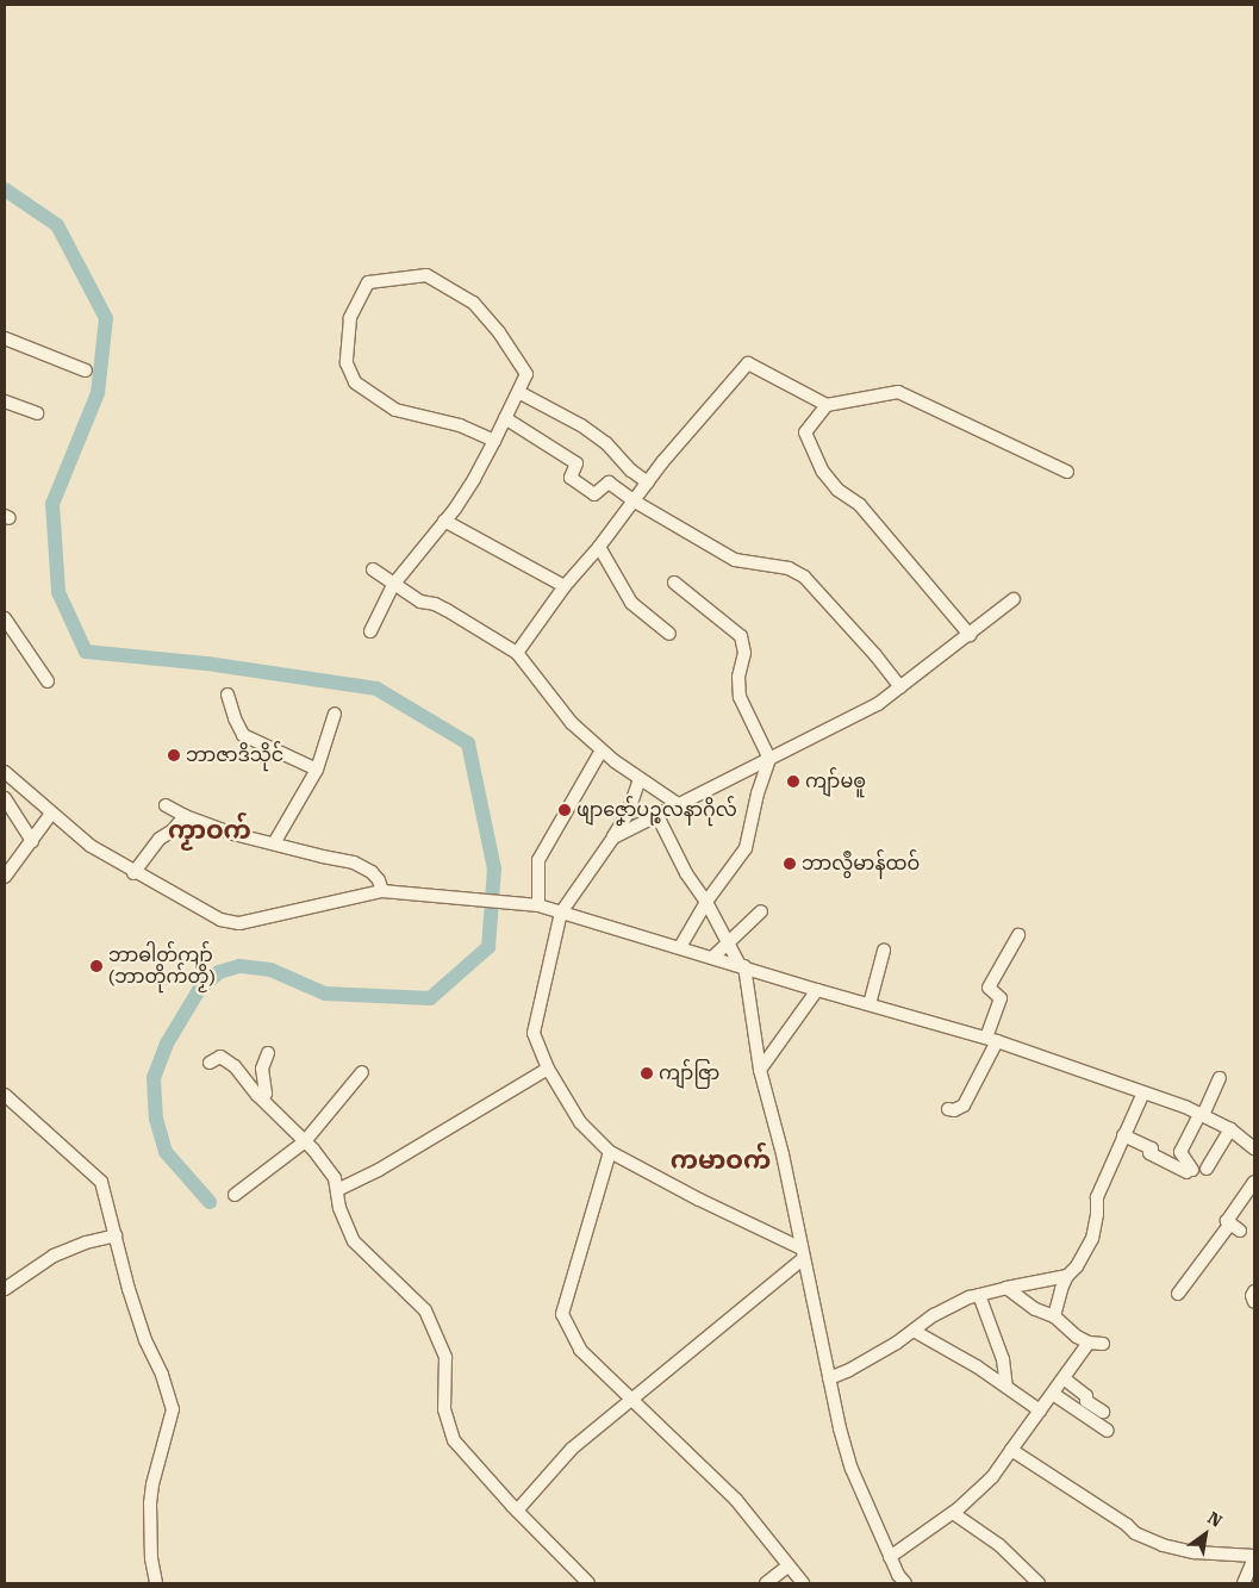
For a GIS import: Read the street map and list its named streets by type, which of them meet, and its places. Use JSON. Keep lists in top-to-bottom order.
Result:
{
  "districts": ["ကၟာဝက်", "ကမာဝက်"],
  "places": [
    "ဘာဇာဒိသိုင်",
    "ကျာ်မၜူ",
    "ဖျာဇၞော်ပဉ္စလနာဂိုလ်",
    "ဘာလွဳမာန်ထဝ်",
    "ဘာဓါတ်ကျာ် (ဘာတိုက်တၟိ)",
    "ကျာ်ဇြာ"
  ],
  "north": "top right"
}
